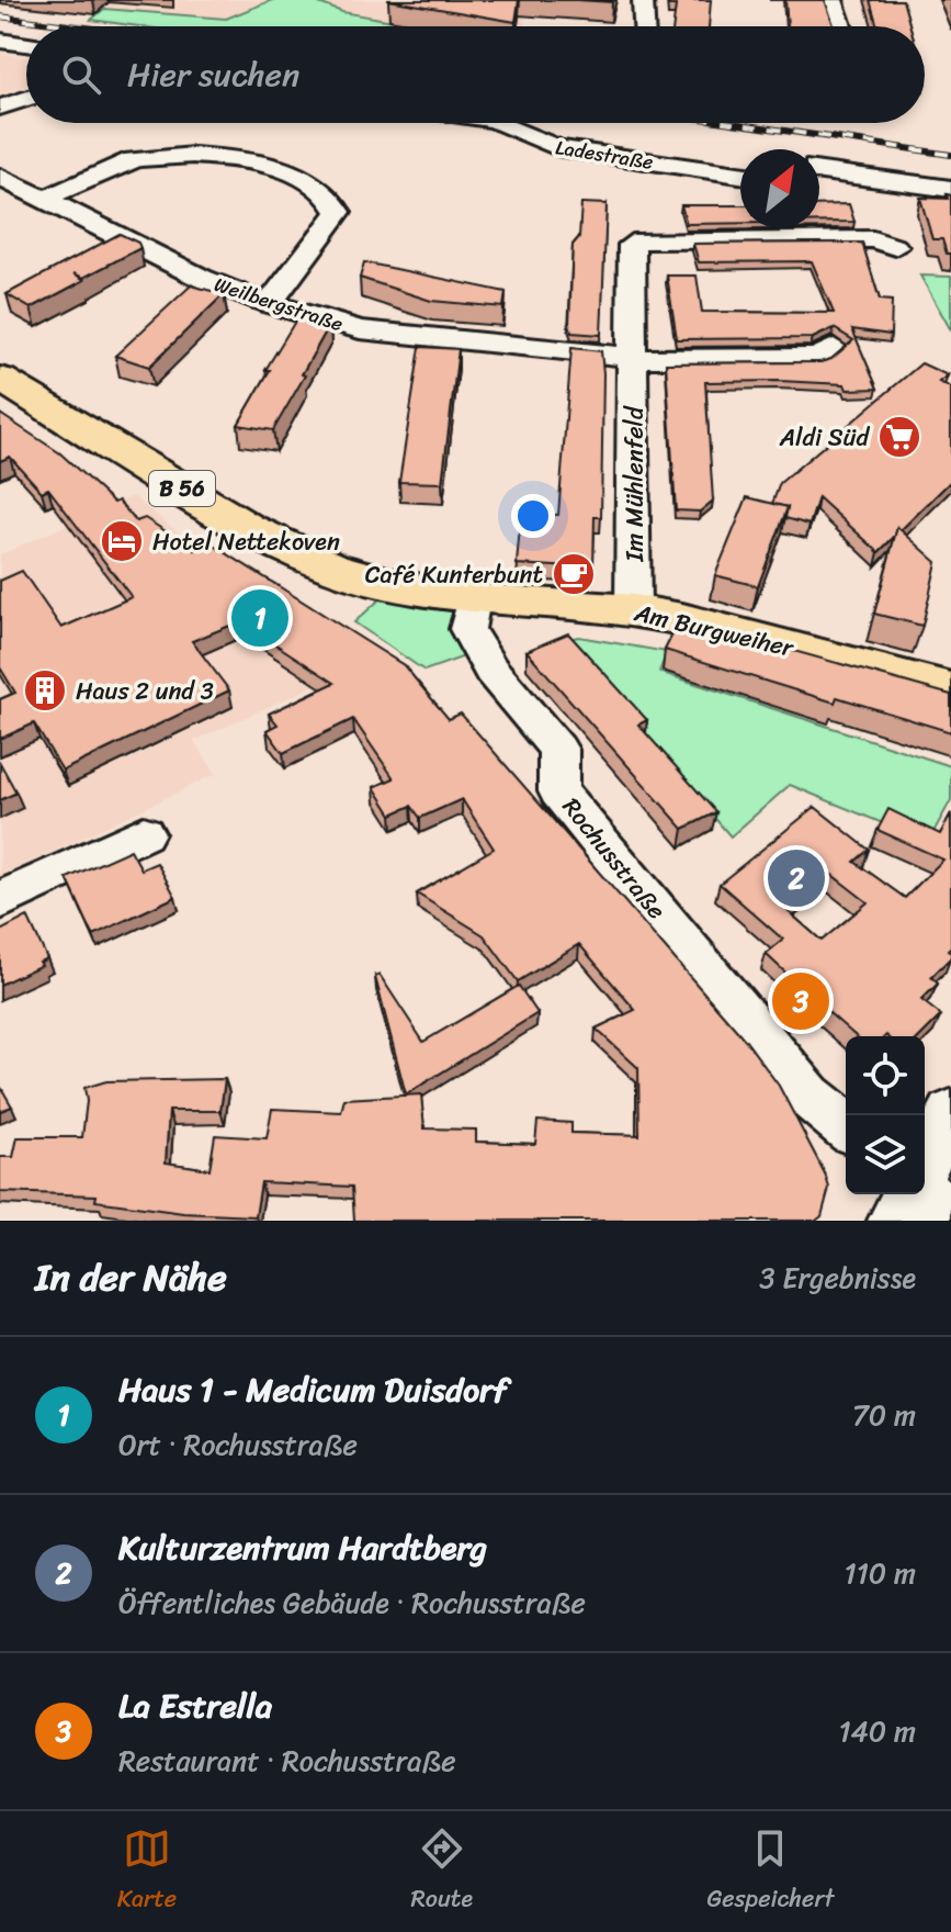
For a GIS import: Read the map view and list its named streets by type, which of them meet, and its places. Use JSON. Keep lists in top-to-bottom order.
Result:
{
  "streets": {
    "main road": ["B 56", "Am Burgweiher"],
    "street": [
      "Ladestraße",
      "Weilbergstraße",
      "Im Mühlenfeld",
      "Rochusstraße"
    ]
  },
  "crossings": [
    ["Weilbergstraße", "Im Mühlenfeld"],
    ["Im Mühlenfeld", "Am Burgweiher"],
    ["B 56", "Am Burgweiher"],
    ["B 56", "Rochusstraße"],
    ["Am Burgweiher", "Rochusstraße"]
  ],
  "places": {
    "supermarket": ["Aldi Süd"],
    "hotel": ["Hotel Nettekoven"],
    "cafe": ["Café Kunterbunt"],
    "building": ["Haus 2 und 3"]
  },
  "north": "top right",
  "page": {
    "search": "Hier suchen",
    "pins": ["1", "2", "3"],
    "heading": ["In der Nähe", "3 Ergebnisse"],
    "list": [
      {
        "mark": "1",
        "name": "Haus 1 - Medicum Duisdorf",
        "note": "Ort · Rochusstraße",
        "value": "70 m"
      },
      {
        "mark": "2",
        "name": "Kulturzentrum Hardtberg",
        "note": "Öffentliches Gebäude · Rochusstraße",
        "value": "110 m"
      },
      {
        "mark": "3",
        "name": "La Estrella",
        "note": "Restaurant · Rochusstraße",
        "value": "140 m"
      }
    ],
    "nav": ["Karte", "Route", "Gespeichert"]
  }
}
